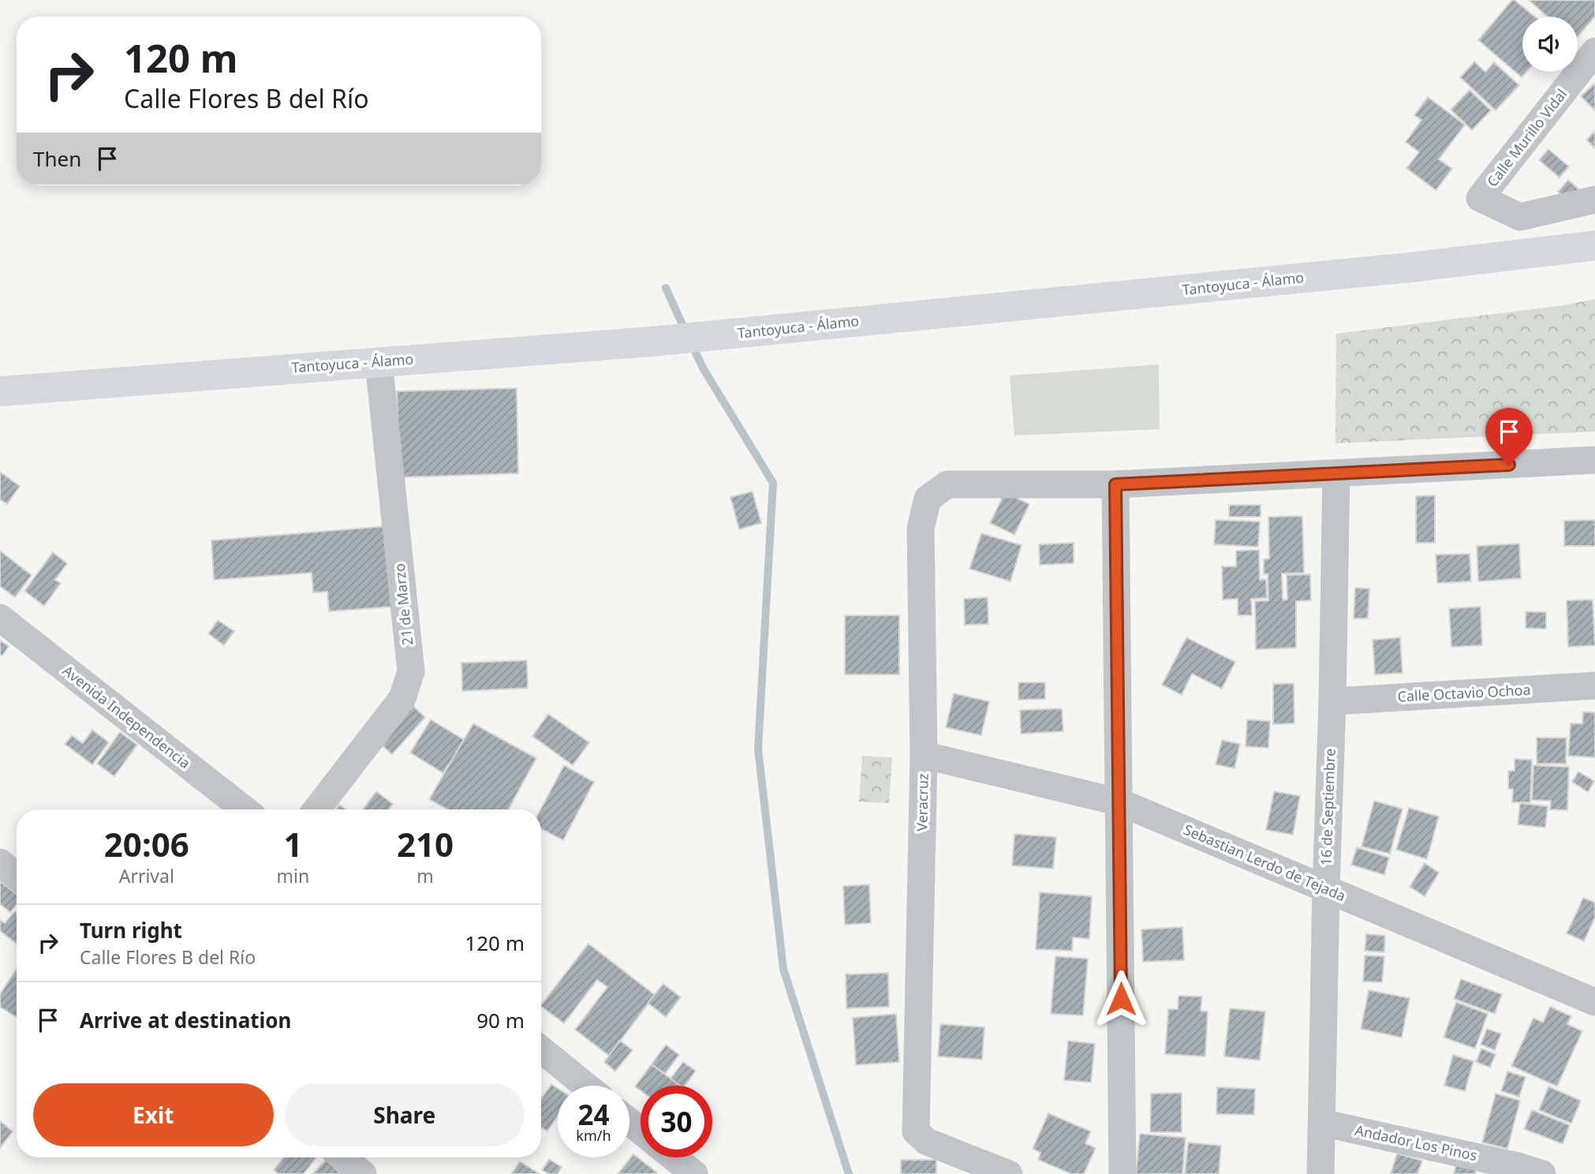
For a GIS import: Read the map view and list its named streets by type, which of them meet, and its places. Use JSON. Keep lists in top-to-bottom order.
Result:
{
  "streets": {
    "main road": ["Tantoyuca - Álamo"],
    "street": [
      "Calle Murillo Vidal",
      "21 de Marzo",
      "Calle Octavio Ochoa",
      "Avenida Independencia",
      "Veracruz",
      "16 de Septiembre",
      "Sebastian Lerdo de Tejada",
      "Andador Los Pinos"
    ]
  },
  "crossings": [
    ["Tantoyuca - Álamo", "21 de Marzo"],
    ["Calle Octavio Ochoa", "16 de Septiembre"],
    ["Veracruz", "Sebastian Lerdo de Tejada"],
    ["16 de Septiembre", "Sebastian Lerdo de Tejada"],
    ["16 de Septiembre", "Andador Los Pinos"]
  ],
  "page": {
    "turn": ["120 m", "Calle Flores B del Río"],
    "then": "Then",
    "eta": [
      "20:06",
      "Arrival",
      "1",
      "min",
      "210",
      "m"
    ],
    "list": [
      {
        "name": "Turn right",
        "note": "Calle Flores B del Río",
        "value": "120 m"
      },
      {
        "name": "Arrive at destination",
        "value": "90 m"
      }
    ],
    "buttons": ["Exit", "Share"],
    "speed": "24 km/h",
    "limit": "30"
  }
}
